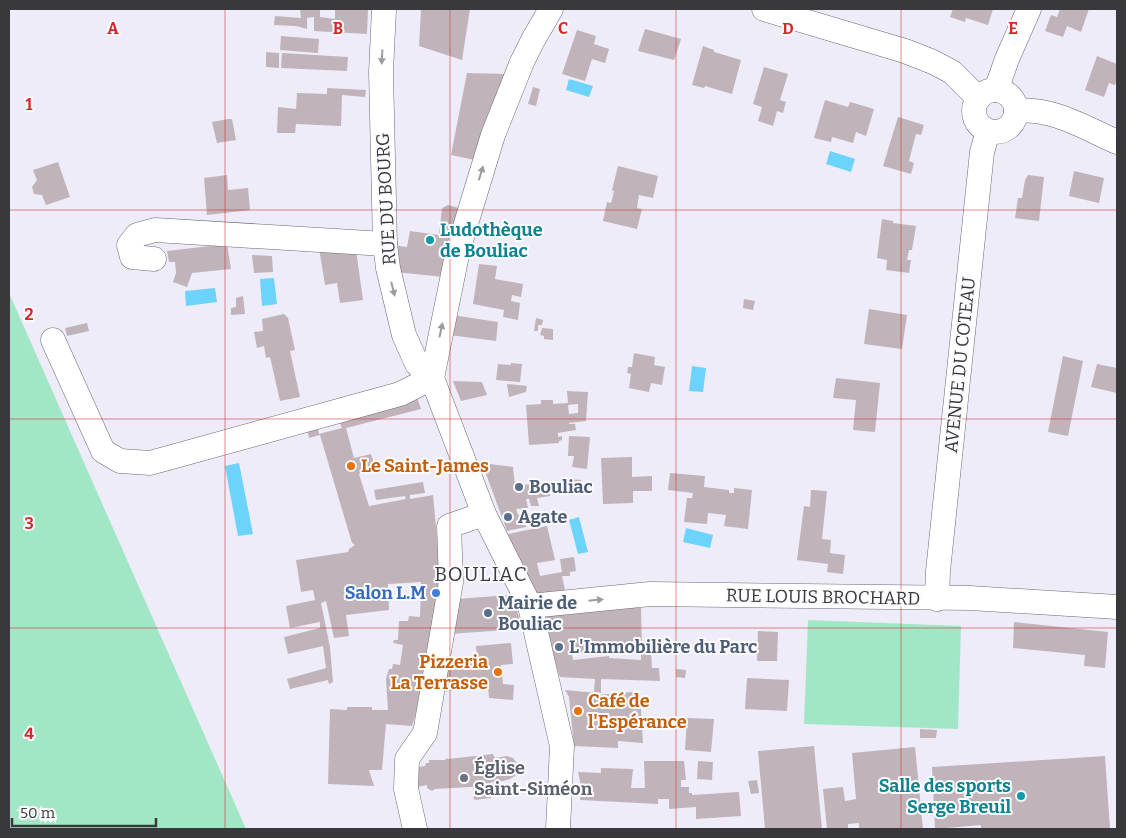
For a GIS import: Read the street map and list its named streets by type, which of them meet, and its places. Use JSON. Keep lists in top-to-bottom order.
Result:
{
  "streets": {
    "street": ["RUE DU BOURG", "AVENUE DU COTEAU", "RUE LOUIS BROCHARD"]
  },
  "crossings": [
    ["AVENUE DU COTEAU", "RUE LOUIS BROCHARD"]
  ],
  "one_way": ["RUE DU BOURG", "RUE LOUIS BROCHARD"],
  "districts": ["BOULIAC"],
  "places": [
    "Ludothèque de Bouliac",
    "Le Saint-James",
    "Bouliac",
    "Agate",
    "Salon L.M",
    "Mairie de Bouliac",
    "L'Immobilière du Parc",
    "Pizzeria La Terrasse",
    "Café de l'Espérance",
    "Église Saint-Siméon",
    "Salle des sports Serge Breuil"
  ],
  "scale_bar": "50 m",
  "grid": {
    "columns": [
      "A",
      "B",
      "C",
      "D",
      "E"
    ],
    "rows": [
      "1",
      "2",
      "3",
      "4"
    ]
  }
}
